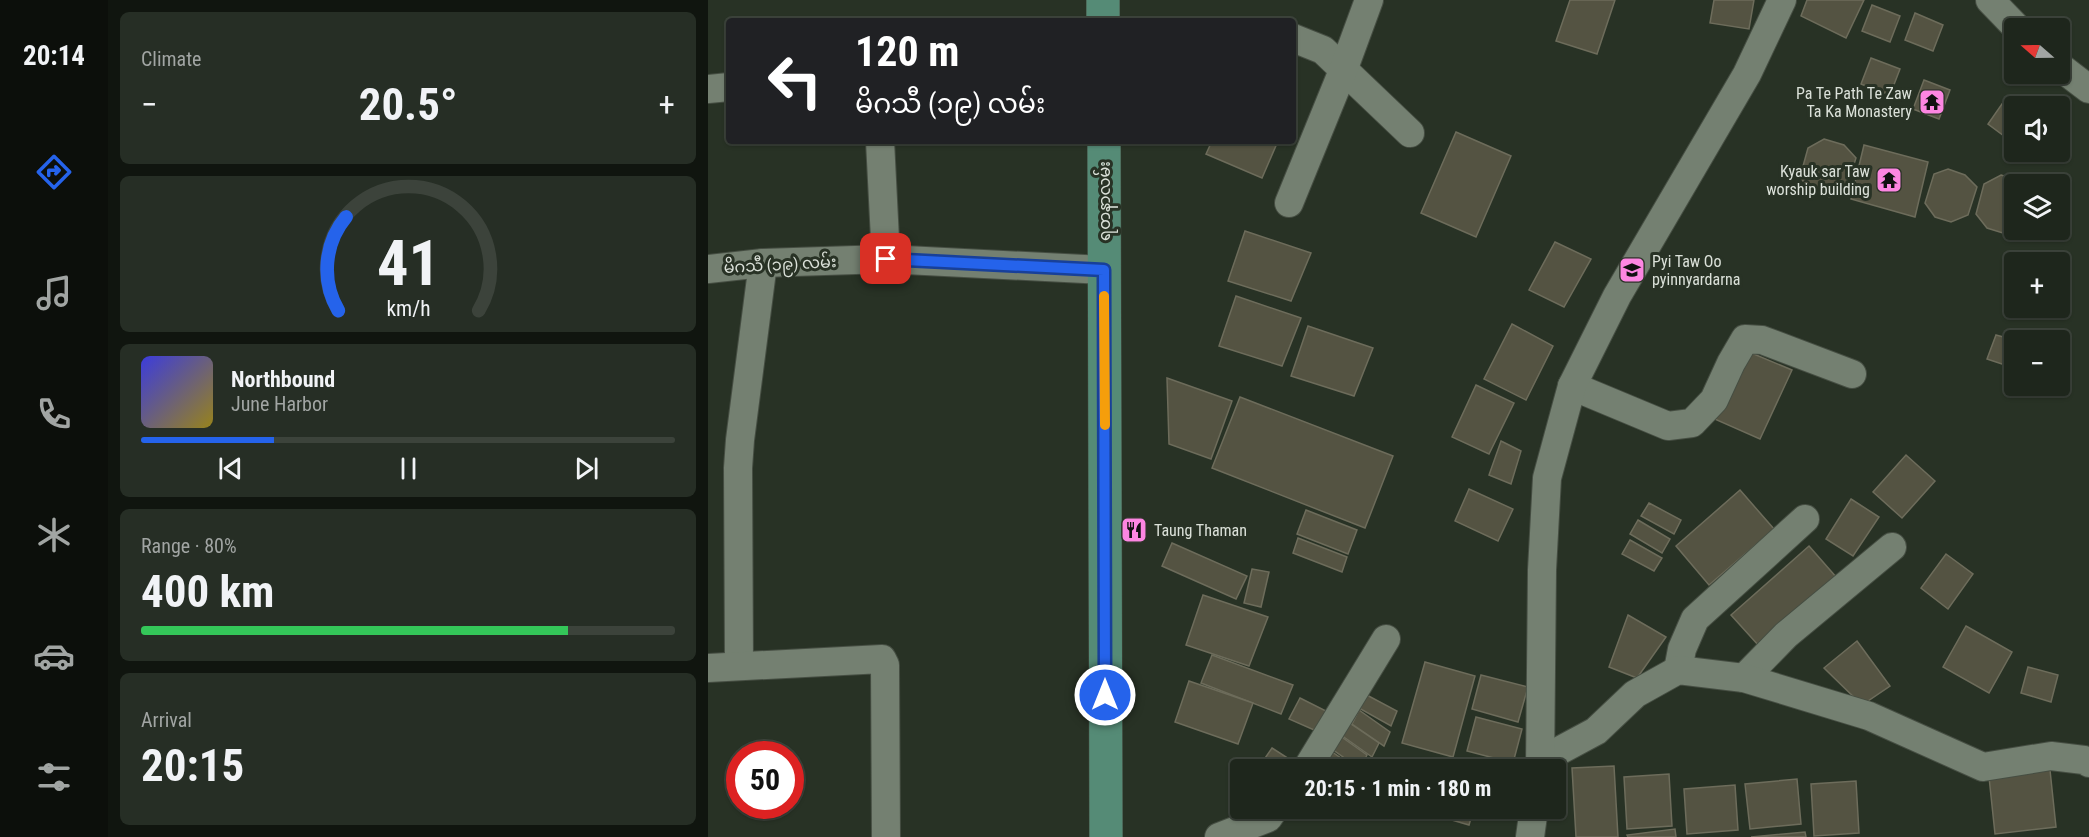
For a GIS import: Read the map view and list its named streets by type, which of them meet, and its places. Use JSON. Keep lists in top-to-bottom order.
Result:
{
  "streets": {
    "main road": ["ရတနာလမ်း"],
    "street": ["မိဂသီ (၁၉) လမ်း"]
  },
  "crossings": [
    ["ရတနာလမ်း", "မိဂသီ (၁၉) လမ်း"]
  ],
  "places": {
    "temple": ["Pa Te Path Te Zaw Ta Ka Monastery", "Kyauk sar Taw worship building"],
    "school or university": ["Pyi Taw Oo pyinnyardarna"],
    "restaurant": ["Taung Thaman"]
  },
  "north": "left",
  "page": {
    "tabs": "20:14",
    "tile": [
      "Climate",
      ["Range · 80%", "400 km"],
      ["Arrival", "20:15"]
    ],
    "map_buttons": ["+", "−"],
    "turn": ["120 m", "မိဂသီ (၁၉) လမ်း"],
    "heat": ["−", "20.5°", "+"],
    "song": ["Northbound", "June Harbor"],
    "limit": "50",
    "trip": "20:15 · 1 min · 180 m",
    "gauge": ["41", "km/h"]
  }
}
